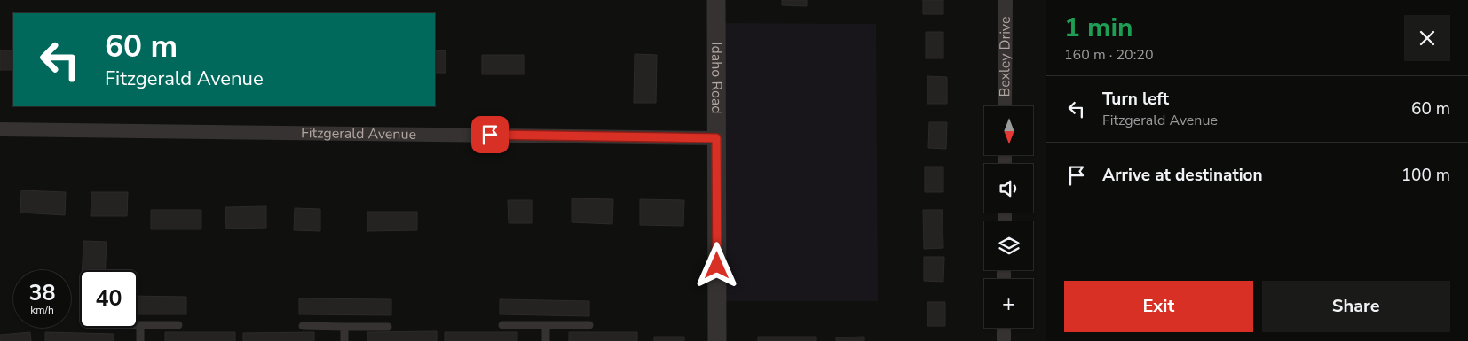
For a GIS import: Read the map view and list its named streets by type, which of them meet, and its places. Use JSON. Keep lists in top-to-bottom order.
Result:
{
  "streets": {
    "street": ["Bexley Drive", "Idaho Road", "Fitzgerald Avenue"]
  },
  "crossings": [
    ["Idaho Road", "Fitzgerald Avenue"]
  ],
  "north": "bottom",
  "page": {
    "heading": ["1 min", "160 m · 20:20"],
    "turn": ["60 m", "Fitzgerald Avenue"],
    "list": [
      {
        "name": "Turn left",
        "note": "Fitzgerald Avenue",
        "value": "60 m"
      },
      {
        "name": "Arrive at destination",
        "value": "100 m"
      }
    ],
    "map_buttons": "+",
    "speed": "38 km/h",
    "limit": "40",
    "buttons": ["Exit", "Share"]
  }
}
